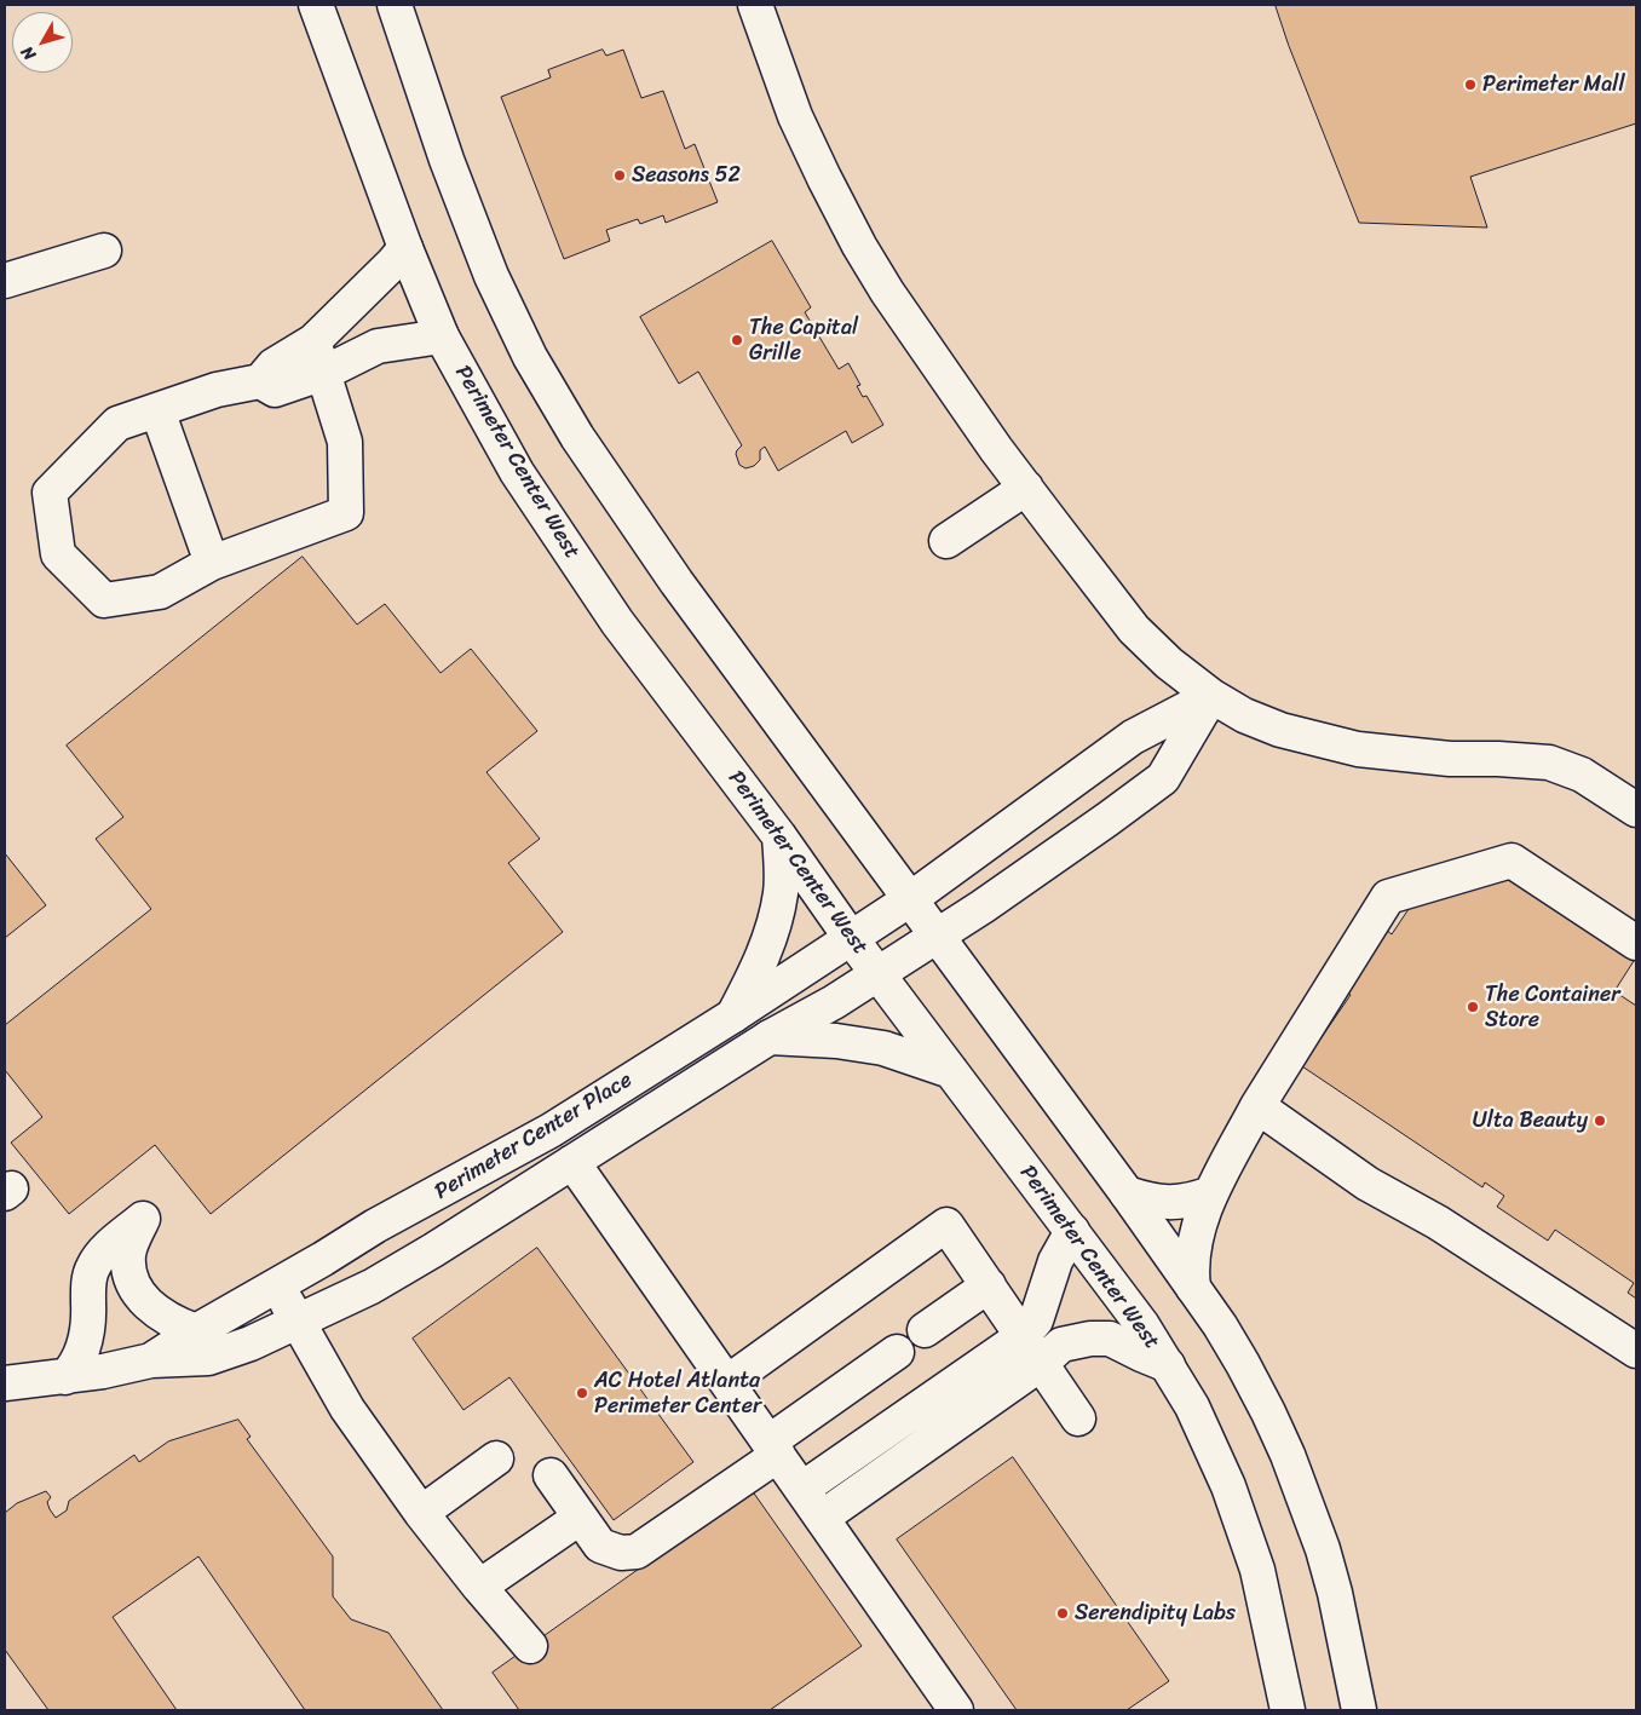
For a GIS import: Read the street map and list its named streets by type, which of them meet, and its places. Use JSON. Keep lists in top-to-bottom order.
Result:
{
  "streets": {
    "main road": ["Perimeter Center West", "Perimeter Center Place"]
  },
  "crossings": [
    ["Perimeter Center West", "Perimeter Center Place"]
  ],
  "places": [
    "Perimeter Mall",
    "Seasons 52",
    "The Capital Grille",
    "The Container Store",
    "Ulta Beauty",
    "AC Hotel Atlanta Perimeter Center",
    "Serendipity Labs"
  ],
  "north": "bottom left"
}
